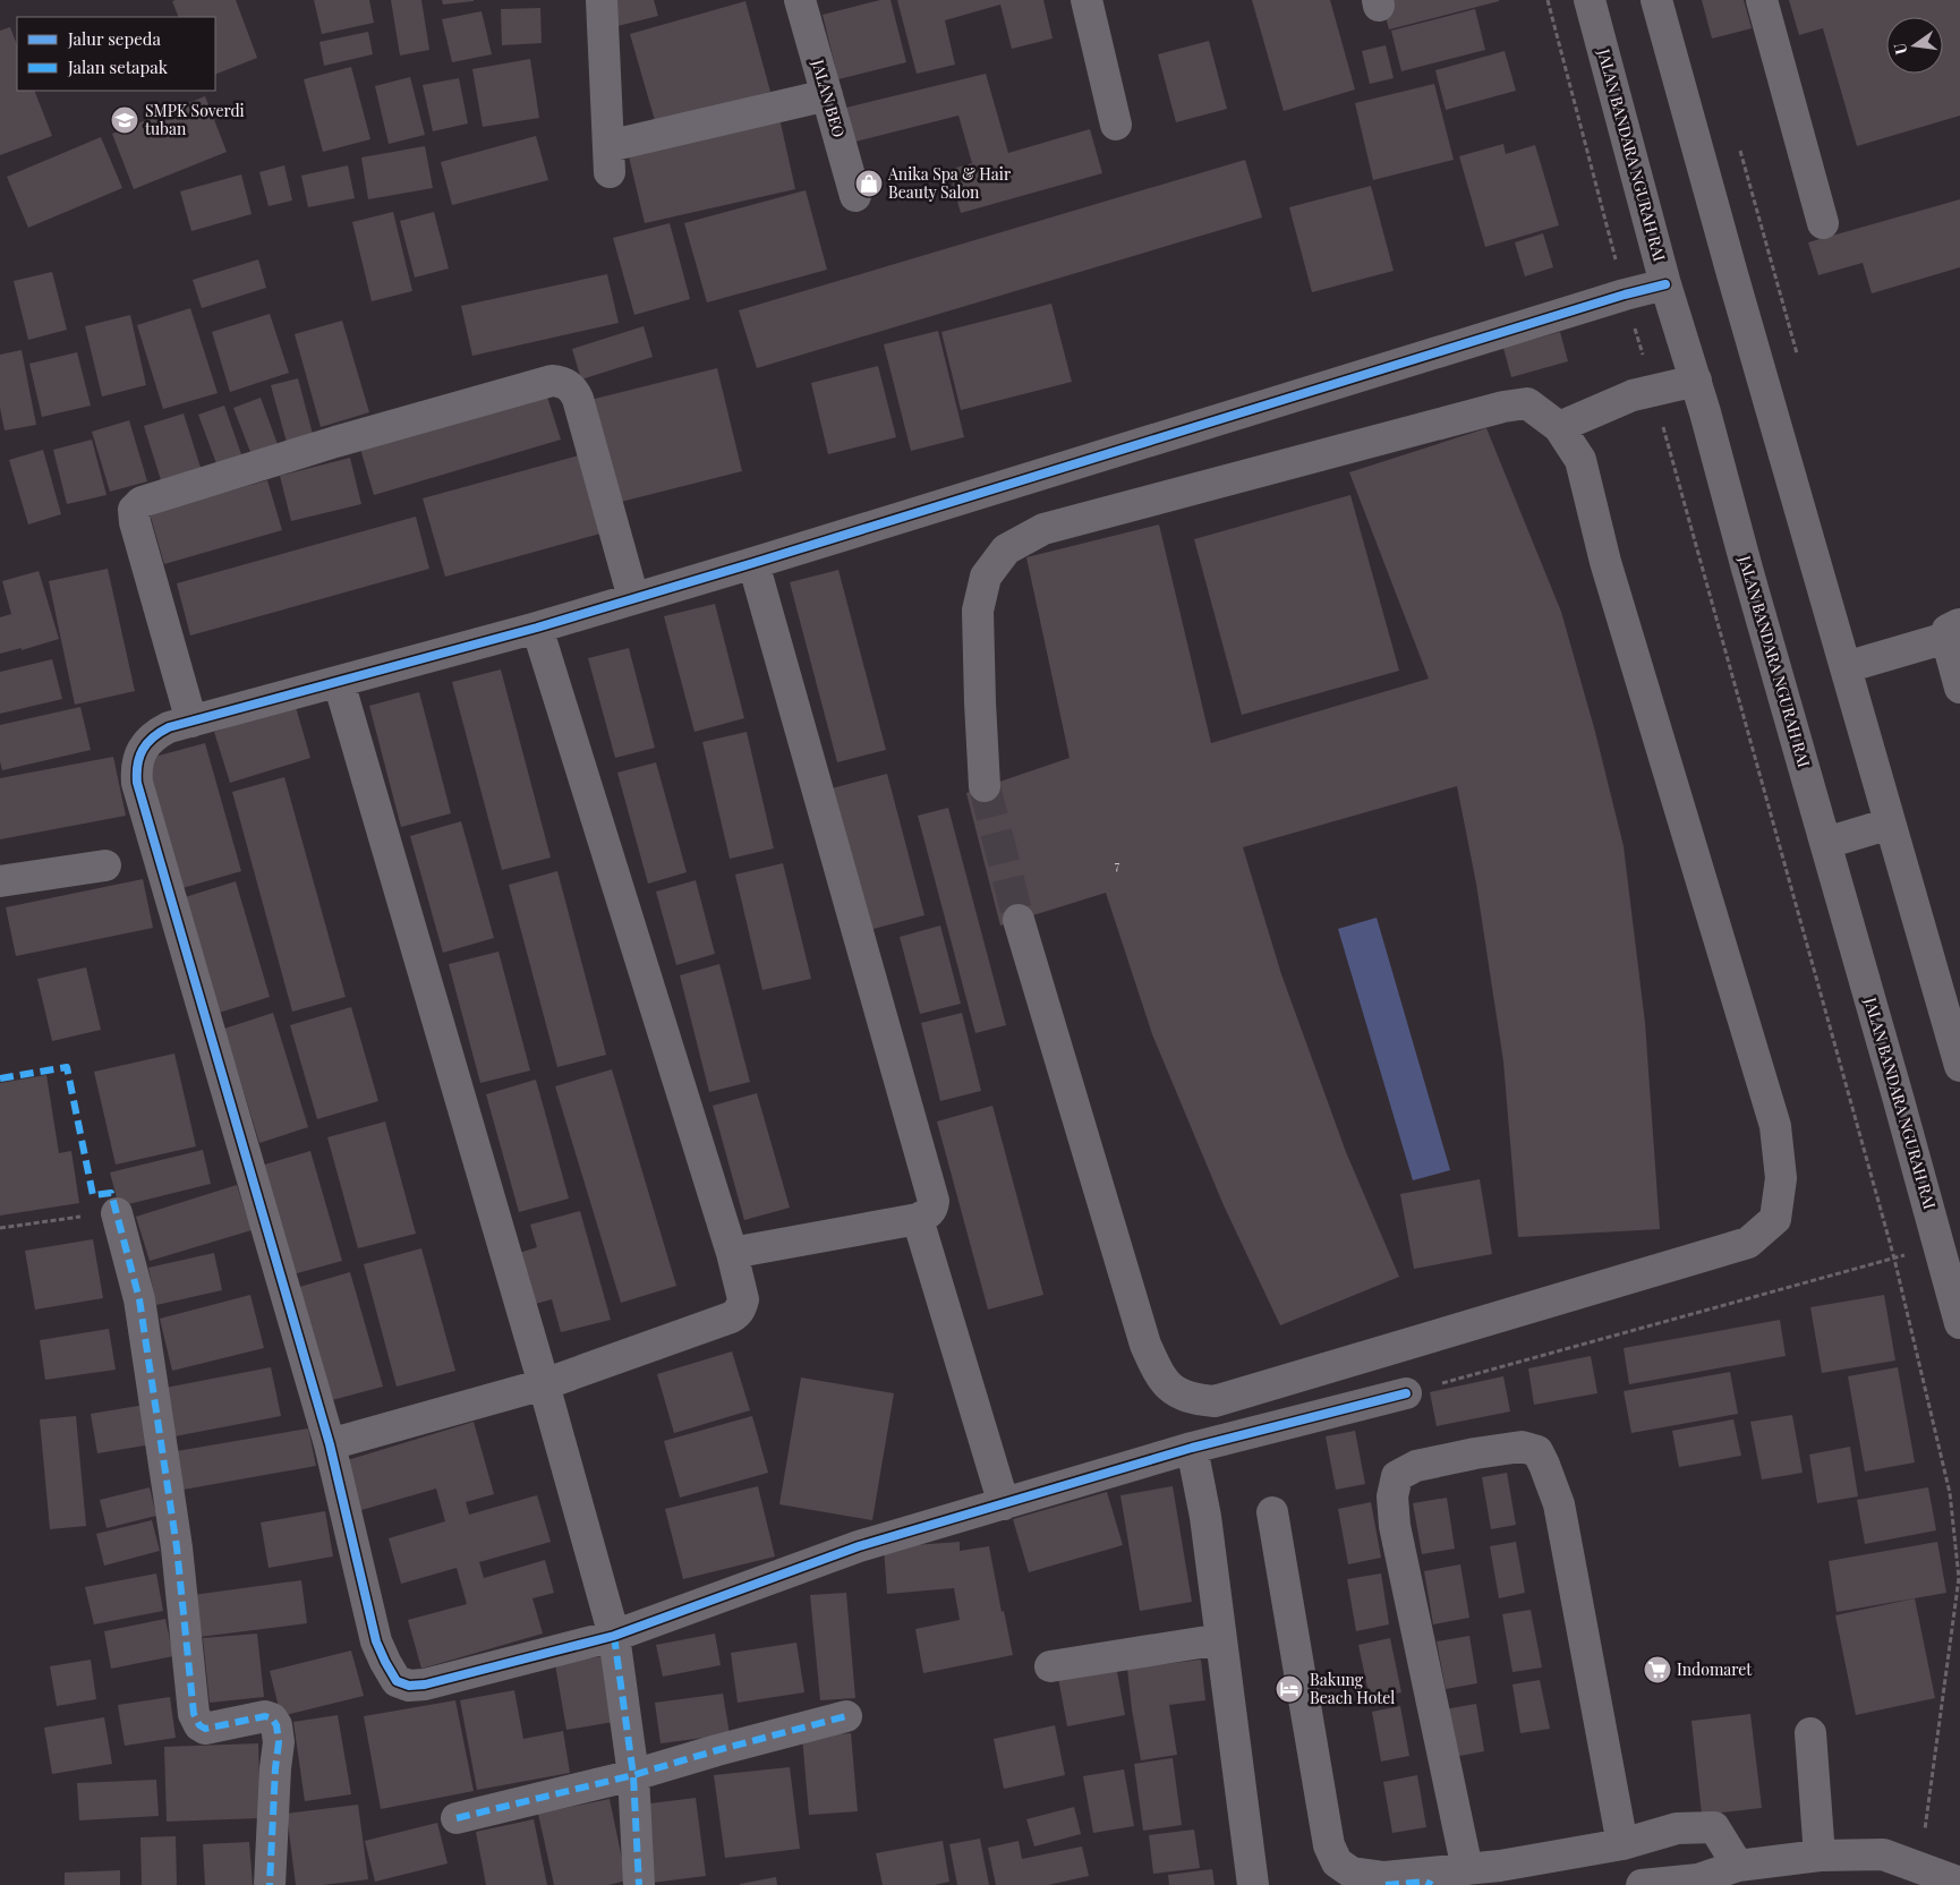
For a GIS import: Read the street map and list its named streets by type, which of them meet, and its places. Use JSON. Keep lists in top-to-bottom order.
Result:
{
  "streets": {
    "street": ["JALAN BEO", "JALAN BANDARA NGURAH RAI"]
  },
  "places": {
    "school or university": ["SMPK Soverdi tuban"],
    "shop": ["Anika Spa & Hair Beauty Salon"],
    "supermarket": ["Indomaret"],
    "hotel": ["Bakung Beach Hotel"]
  },
  "house_numbers": ["7"],
  "legend": ["Jalur sepeda", "Jalan setapak"],
  "north": "left"
}
